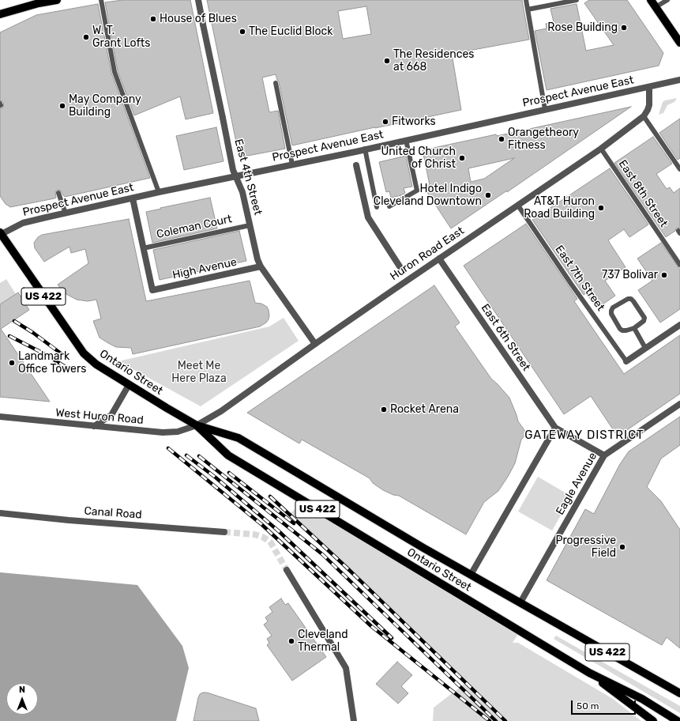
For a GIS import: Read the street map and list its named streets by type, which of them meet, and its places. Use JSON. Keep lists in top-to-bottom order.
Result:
{
  "streets": {
    "main road": ["US 422", "Ontario Street"],
    "street": [
      "Prospect Avenue East",
      "East 4th Street",
      "Huron Road East",
      "High Avenue",
      "East 6th Street",
      "West Huron Road",
      "Eagle Avenue",
      "Canal Road"
    ],
    "lane": ["East 8th Street", "Coleman Court", "East 7th Street"]
  },
  "crossings": [
    ["Prospect Avenue East", "East 4th Street"],
    ["Prospect Avenue East", "Ontario Street"],
    ["East 4th Street", "Coleman Court"],
    ["East 4th Street", "Huron Road East"],
    ["East 4th Street", "High Avenue"],
    ["East 8th Street", "Huron Road East"],
    ["Coleman Court", "High Avenue"],
    ["Huron Road East", "East 7th Street"],
    ["Huron Road East", "East 6th Street"],
    ["Huron Road East", "Ontario Street"],
    ["Huron Road East", "West Huron Road"],
    ["East 6th Street", "Eagle Avenue"],
    ["Ontario Street", "West Huron Road"],
    ["Ontario Street", "Eagle Avenue"]
  ],
  "districts": ["GATEWAY DISTRICT"],
  "parks": ["Meet Me Here Plaza"],
  "places": [
    "House of Blues",
    "Rose Building",
    "The Euclid Block",
    "W. T. Grant Lofts",
    "The Residences at 668",
    "May Company Building",
    "Fitworks",
    "Orangetheory Fitness",
    "United Church of Christ",
    "Hotel Indigo Cleveland Downtown",
    "AT&T Huron Road Building",
    "737 Bolivar",
    "Landmark Office Towers",
    "Rocket Arena",
    "Progressive Field",
    "Cleveland Thermal"
  ],
  "scale_bar": "50 m",
  "north": "top"
}
